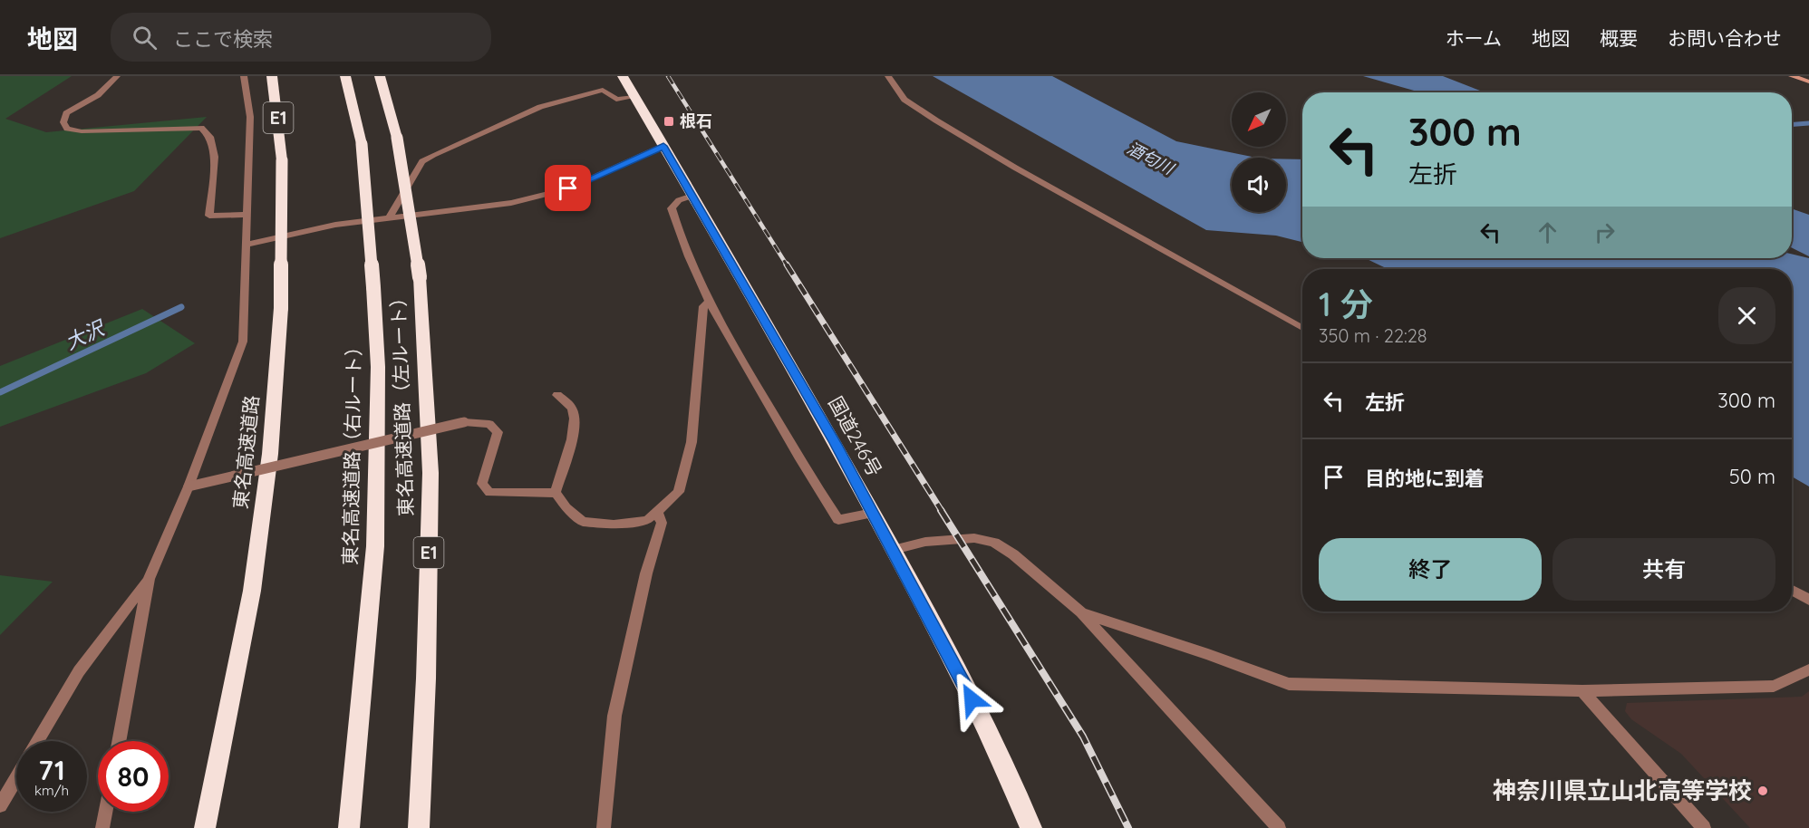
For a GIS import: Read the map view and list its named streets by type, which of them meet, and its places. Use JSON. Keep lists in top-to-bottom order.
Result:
{
  "streets": {
    "highway": [
      "E1",
      "東名高速道路（左ルート）",
      "国道246号",
      "東名高速道路（右ルート）",
      "東名高速道路"
    ]
  },
  "water": ["酒匂川", "大沢"],
  "places": {
    "transit": ["根石"],
    "other": ["神奈川県立山北高等学校"]
  },
  "north": "bottom left",
  "page": {
    "header": "地図",
    "search": "ここで検索",
    "nav": [
      "ホーム",
      "地図",
      "概要",
      "お問い合わせ"
    ],
    "turn": ["300 m", "左折"],
    "heading": ["1 分", "350 m · 22:28"],
    "list": [
      {
        "name": "左折",
        "value": "300 m"
      },
      {
        "name": "目的地に到着",
        "value": "50 m"
      }
    ],
    "buttons": ["終了", "共有"],
    "speed": "71 km/h",
    "limit": "80"
  }
}
